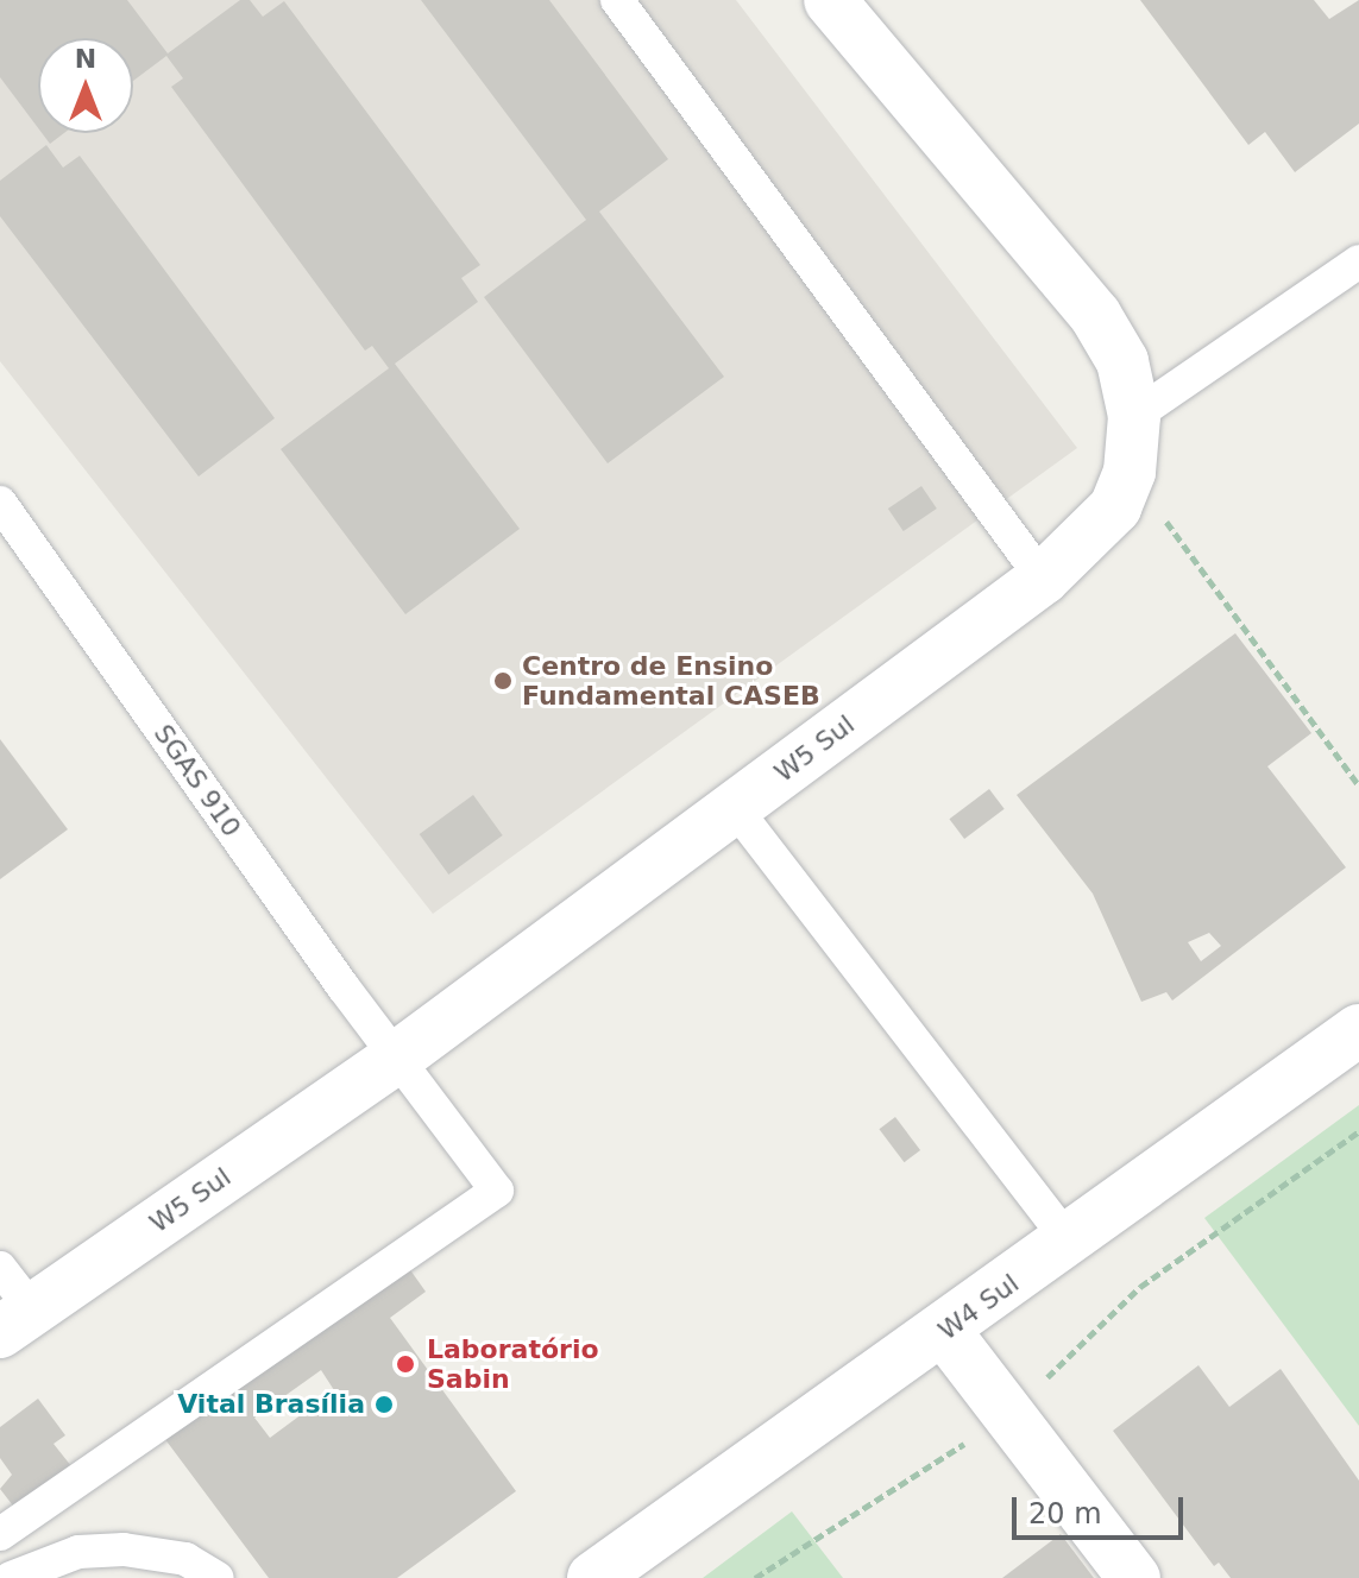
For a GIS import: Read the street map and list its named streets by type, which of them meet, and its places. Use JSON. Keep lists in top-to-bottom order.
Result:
{
  "streets": {
    "main road": ["W5 Sul", "W4 Sul"],
    "lane": ["SGAS 910"]
  },
  "crossings": [
    ["W5 Sul", "SGAS 910"]
  ],
  "places": ["Centro de Ensino Fundamental CASEB", "Laboratório Sabin", "Vital Brasília"],
  "scale_bar": "20 m",
  "north": "top"
}
